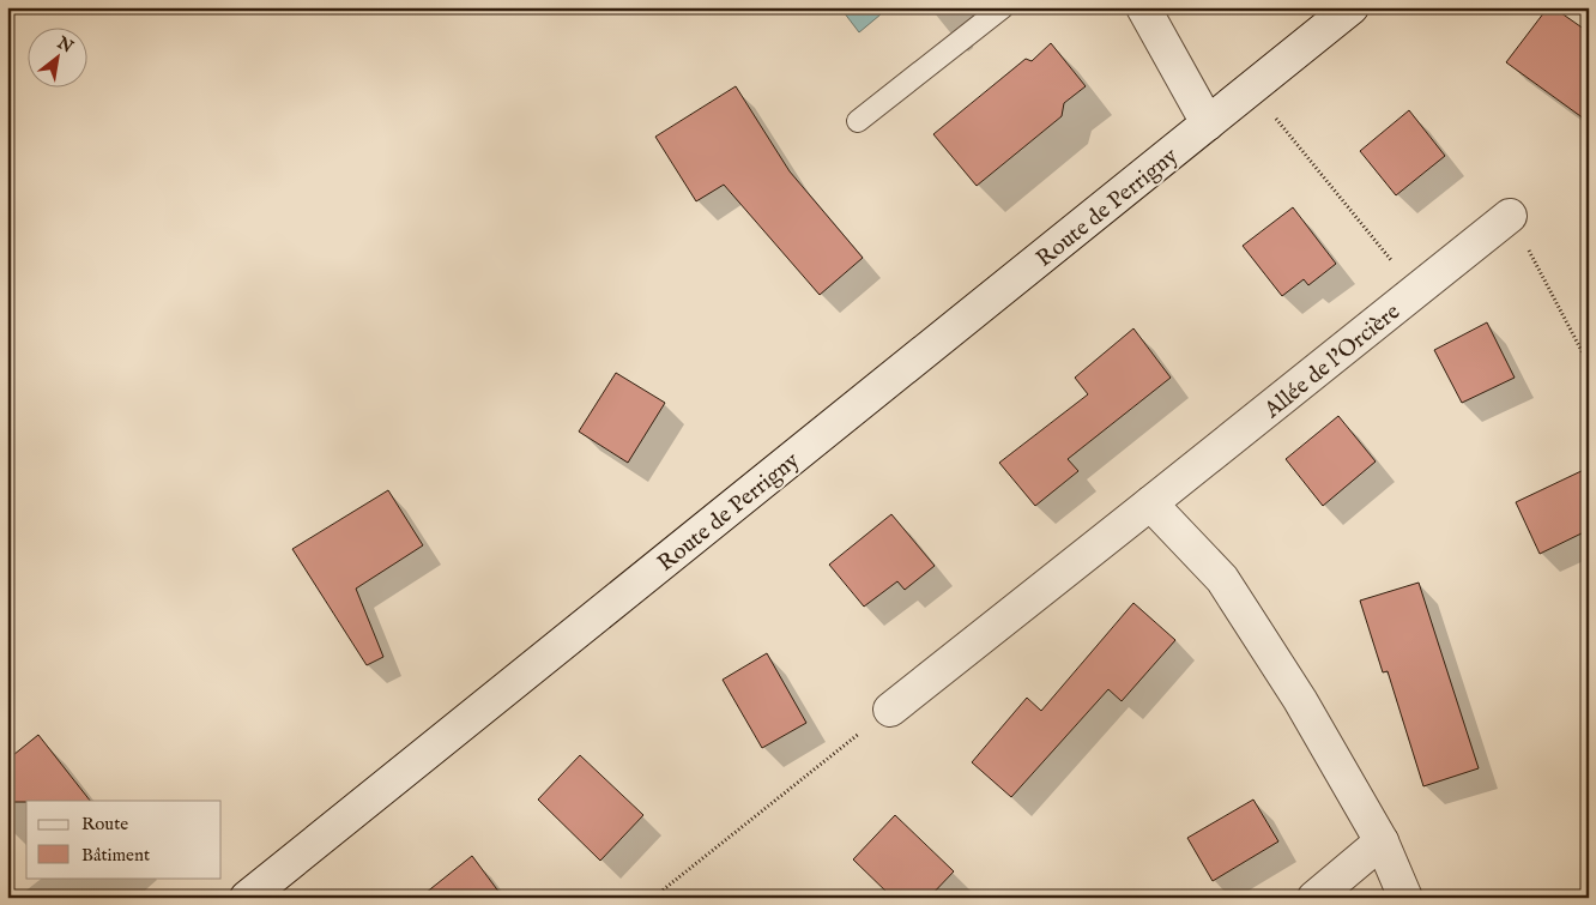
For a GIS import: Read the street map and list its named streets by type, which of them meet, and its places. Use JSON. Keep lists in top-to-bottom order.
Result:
{
  "streets": {
    "street": ["Route de Perrigny", "Allée de l'Orcière"]
  },
  "legend": ["Route", "Bâtiment"],
  "north": "top right"
}
